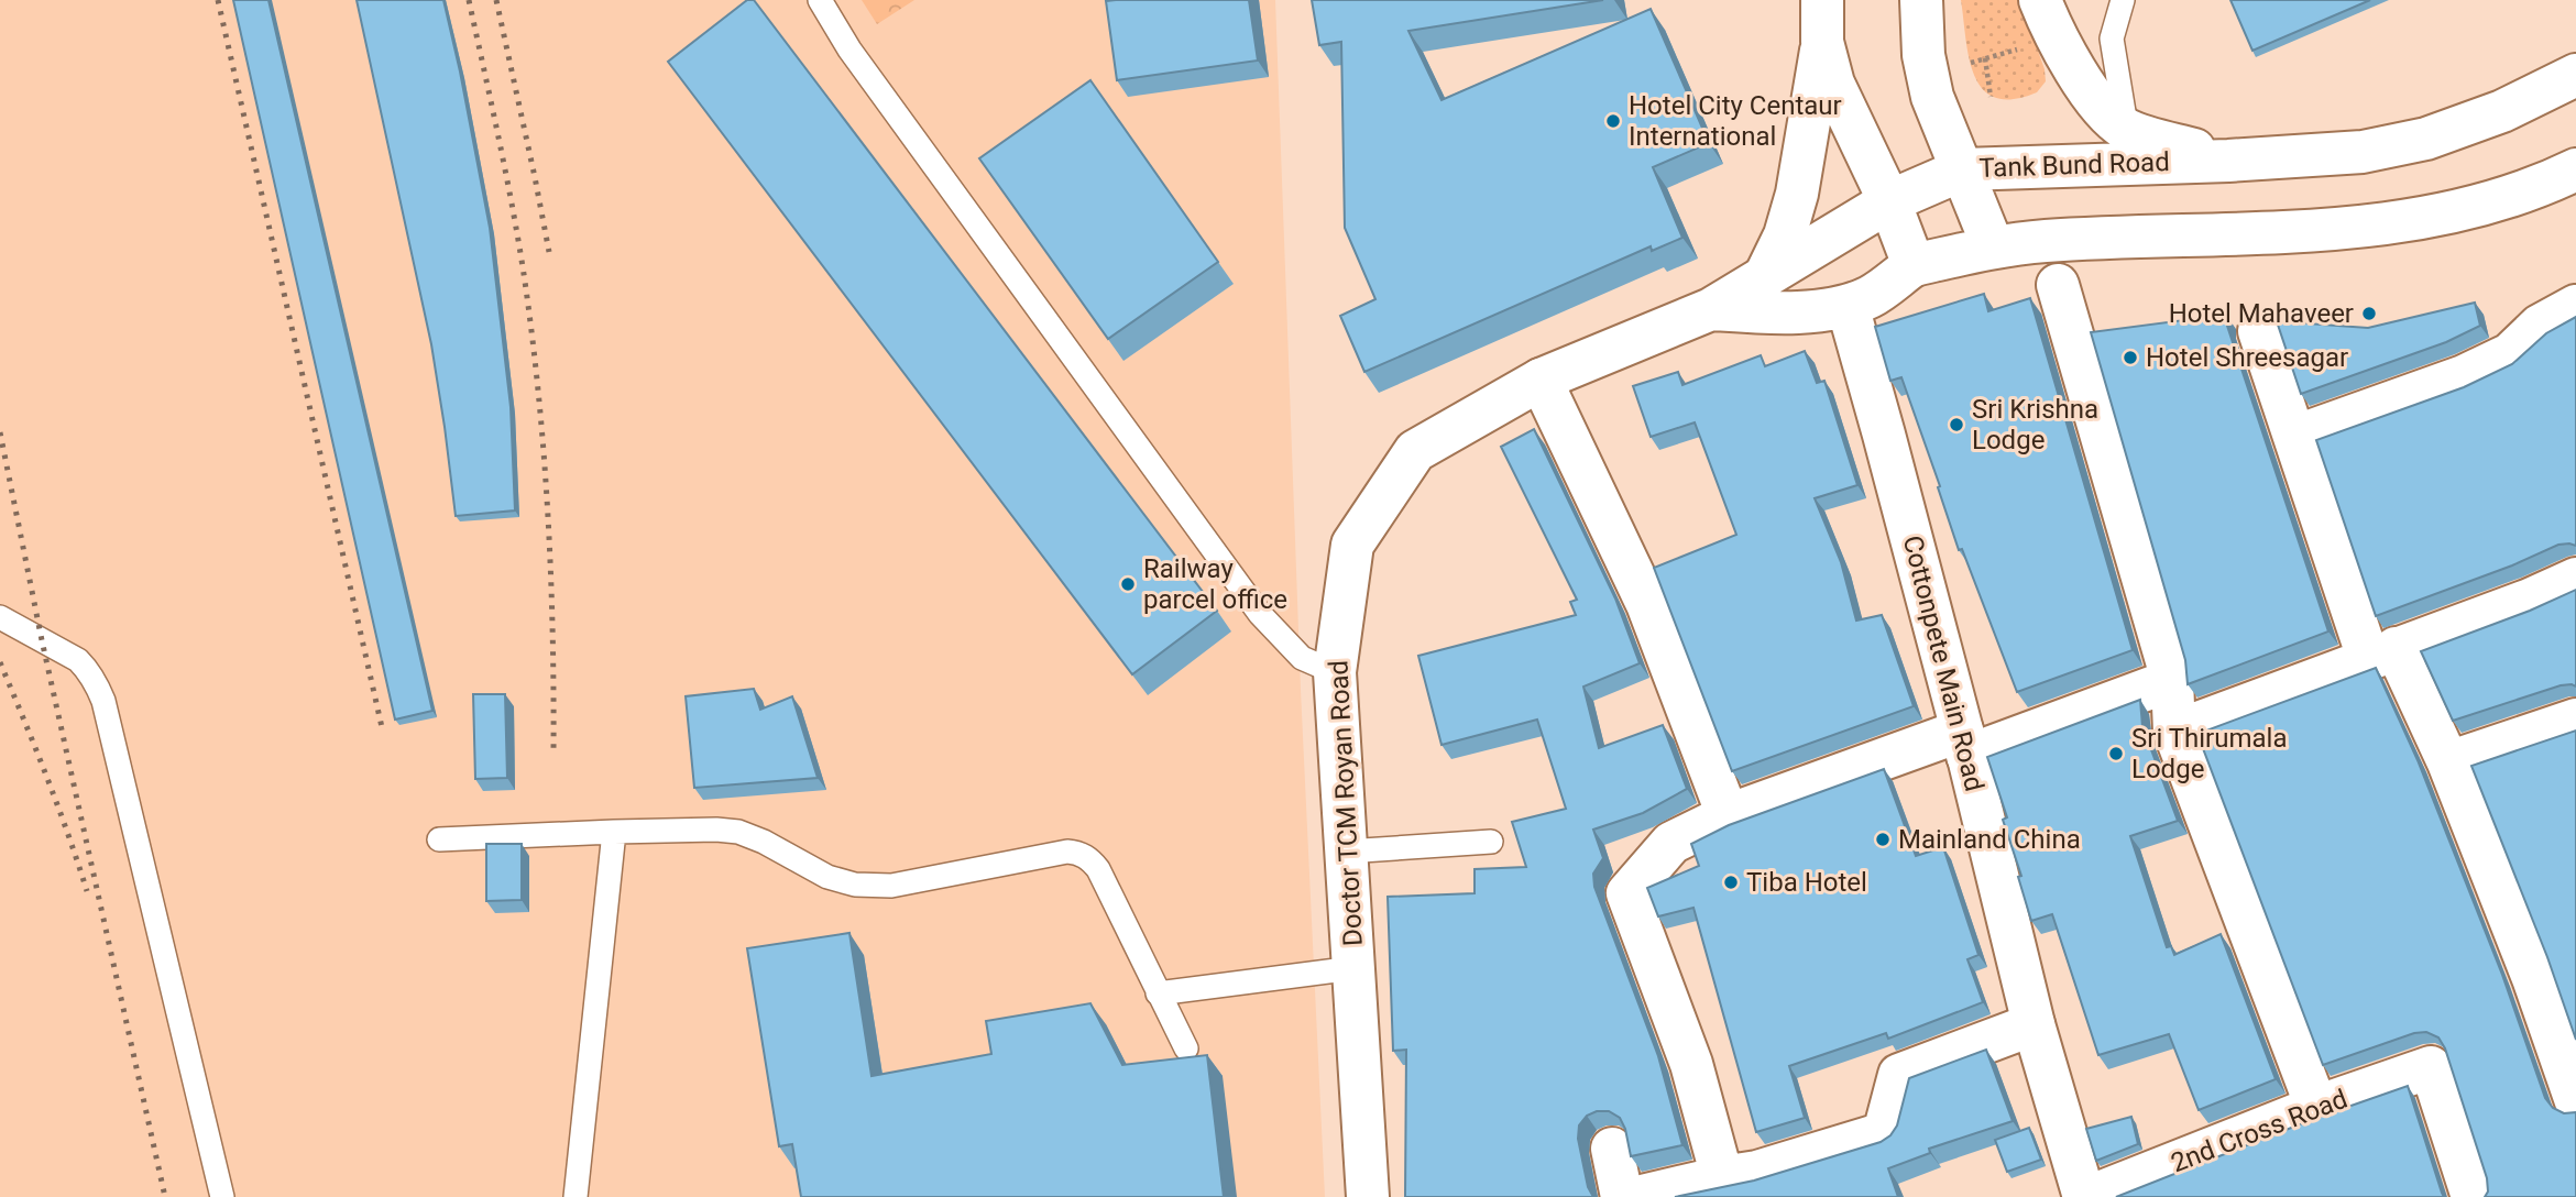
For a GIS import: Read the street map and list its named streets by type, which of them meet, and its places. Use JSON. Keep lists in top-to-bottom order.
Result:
{
  "streets": {
    "street": [
      "Tank Bund Road",
      "Cottonpete Main Road",
      "Doctor TCM Royan Road",
      "2nd Cross Road"
    ]
  },
  "crossings": [
    ["Tank Bund Road", "Doctor TCM Royan Road"],
    ["Cottonpete Main Road", "2nd Cross Road"]
  ],
  "places": [
    "Hotel City Centaur International",
    "Hotel Mahaveer",
    "Hotel Shreesagar",
    "Sri Krishna Lodge",
    "Railway parcel office",
    "Sri Thirumala Lodge",
    "Mainland China",
    "Tiba Hotel"
  ]
}
